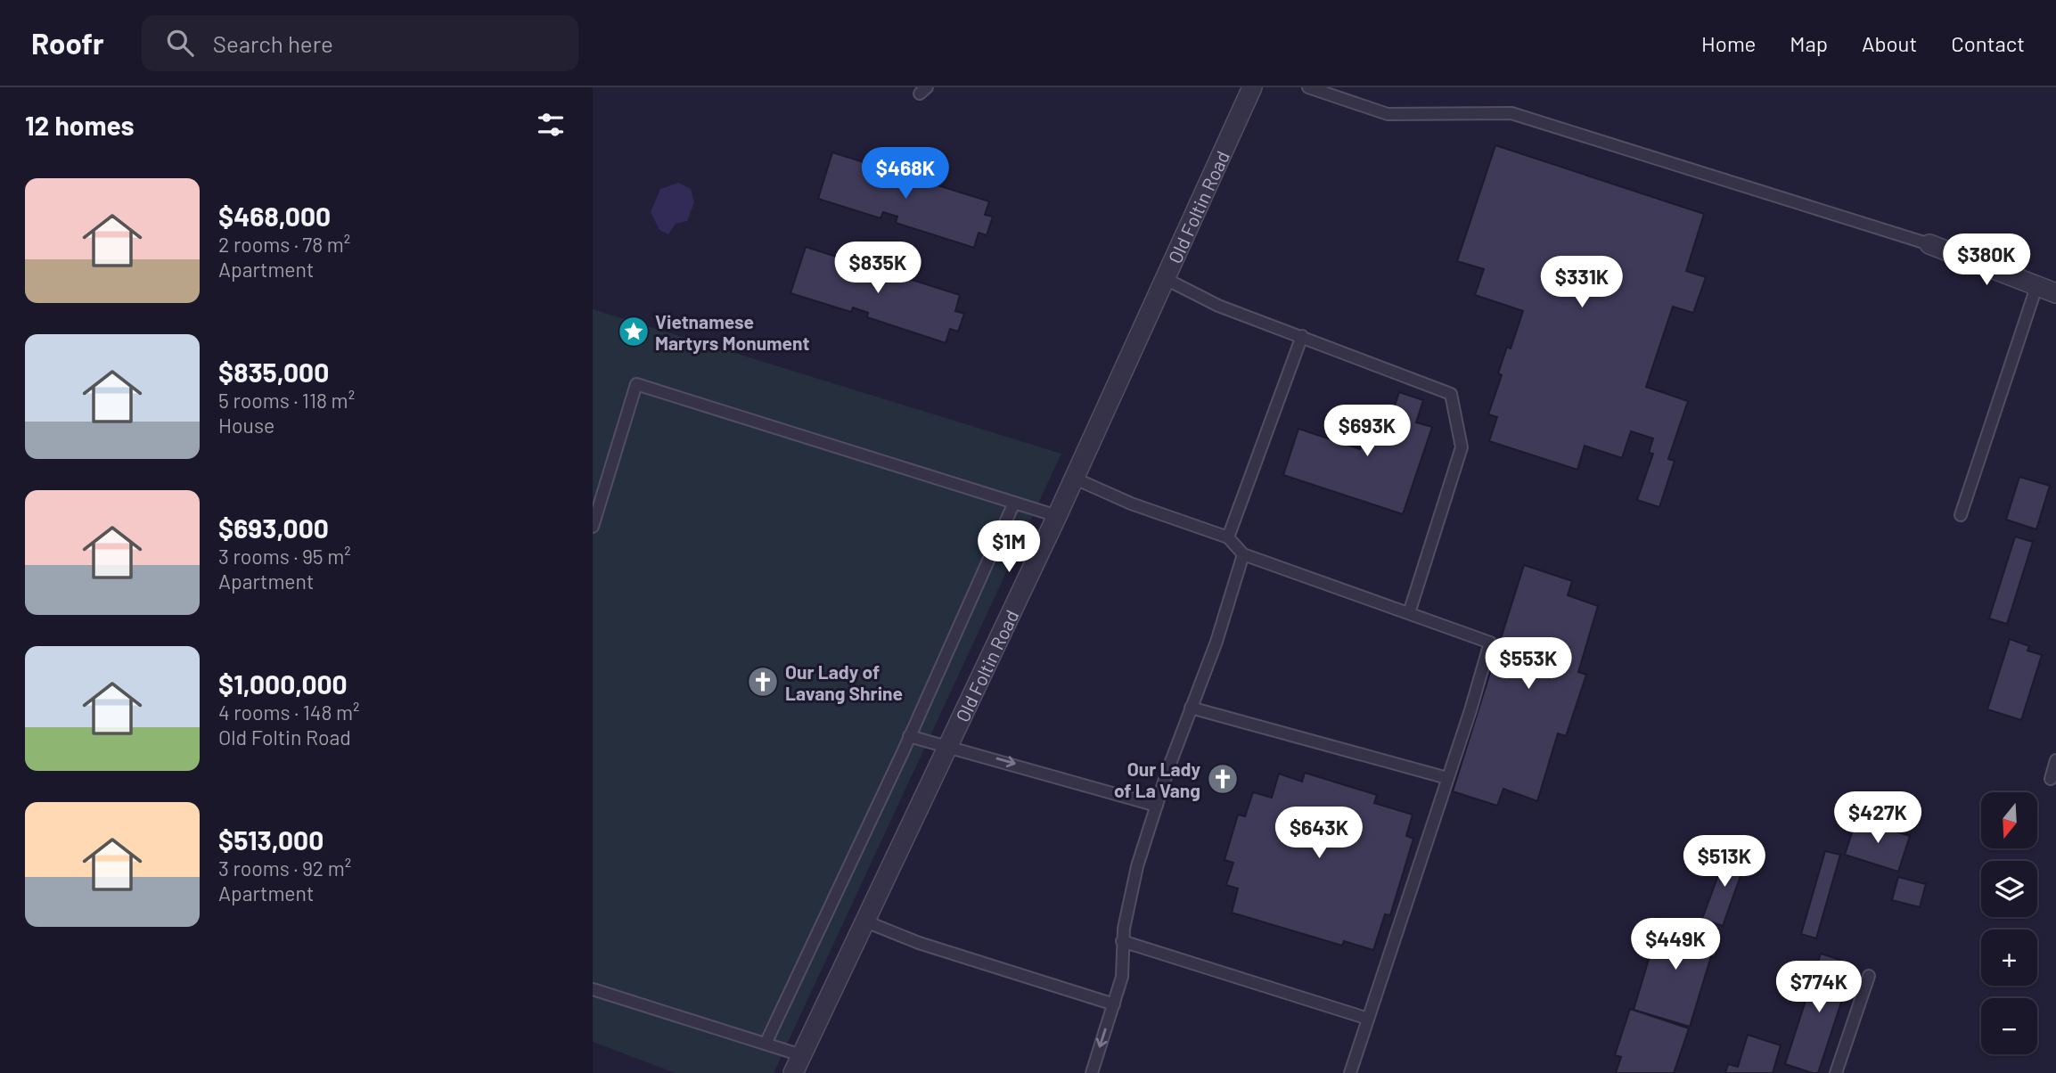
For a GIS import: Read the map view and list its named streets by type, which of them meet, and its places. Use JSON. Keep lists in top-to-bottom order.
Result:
{
  "streets": {
    "street": ["Old Foltin Road"]
  },
  "places": {
    "place": ["Vietnamese Martyrs Monument"],
    "church": ["Our Lady of Lavang Shrine", "Our Lady of La Vang"]
  },
  "north": "bottom",
  "page": {
    "header": "Roofr",
    "search": "Search here",
    "nav": [
      "Home",
      "Map",
      "About",
      "Contact"
    ],
    "heading": "12 homes",
    "price": [
      "$468K",
      "$380K",
      "$835K",
      "$331K",
      "$693K",
      "$1M",
      "$553K",
      "$427K",
      "$643K",
      "$513K",
      "$449K",
      "$774K"
    ],
    "list": [
      {
        "name": "$468,000",
        "note": "2 rooms · 78 m² · Apartment"
      },
      {
        "name": "$835,000",
        "note": "5 rooms · 118 m² · House"
      },
      {
        "name": "$693,000",
        "note": "3 rooms · 95 m² · Apartment"
      },
      {
        "name": "$1,000,000",
        "note": "4 rooms · 148 m² · Old Foltin Road"
      },
      {
        "name": "$513,000",
        "note": "3 rooms · 92 m² · Apartment"
      }
    ],
    "map_buttons": ["+", "−"]
  }
}
